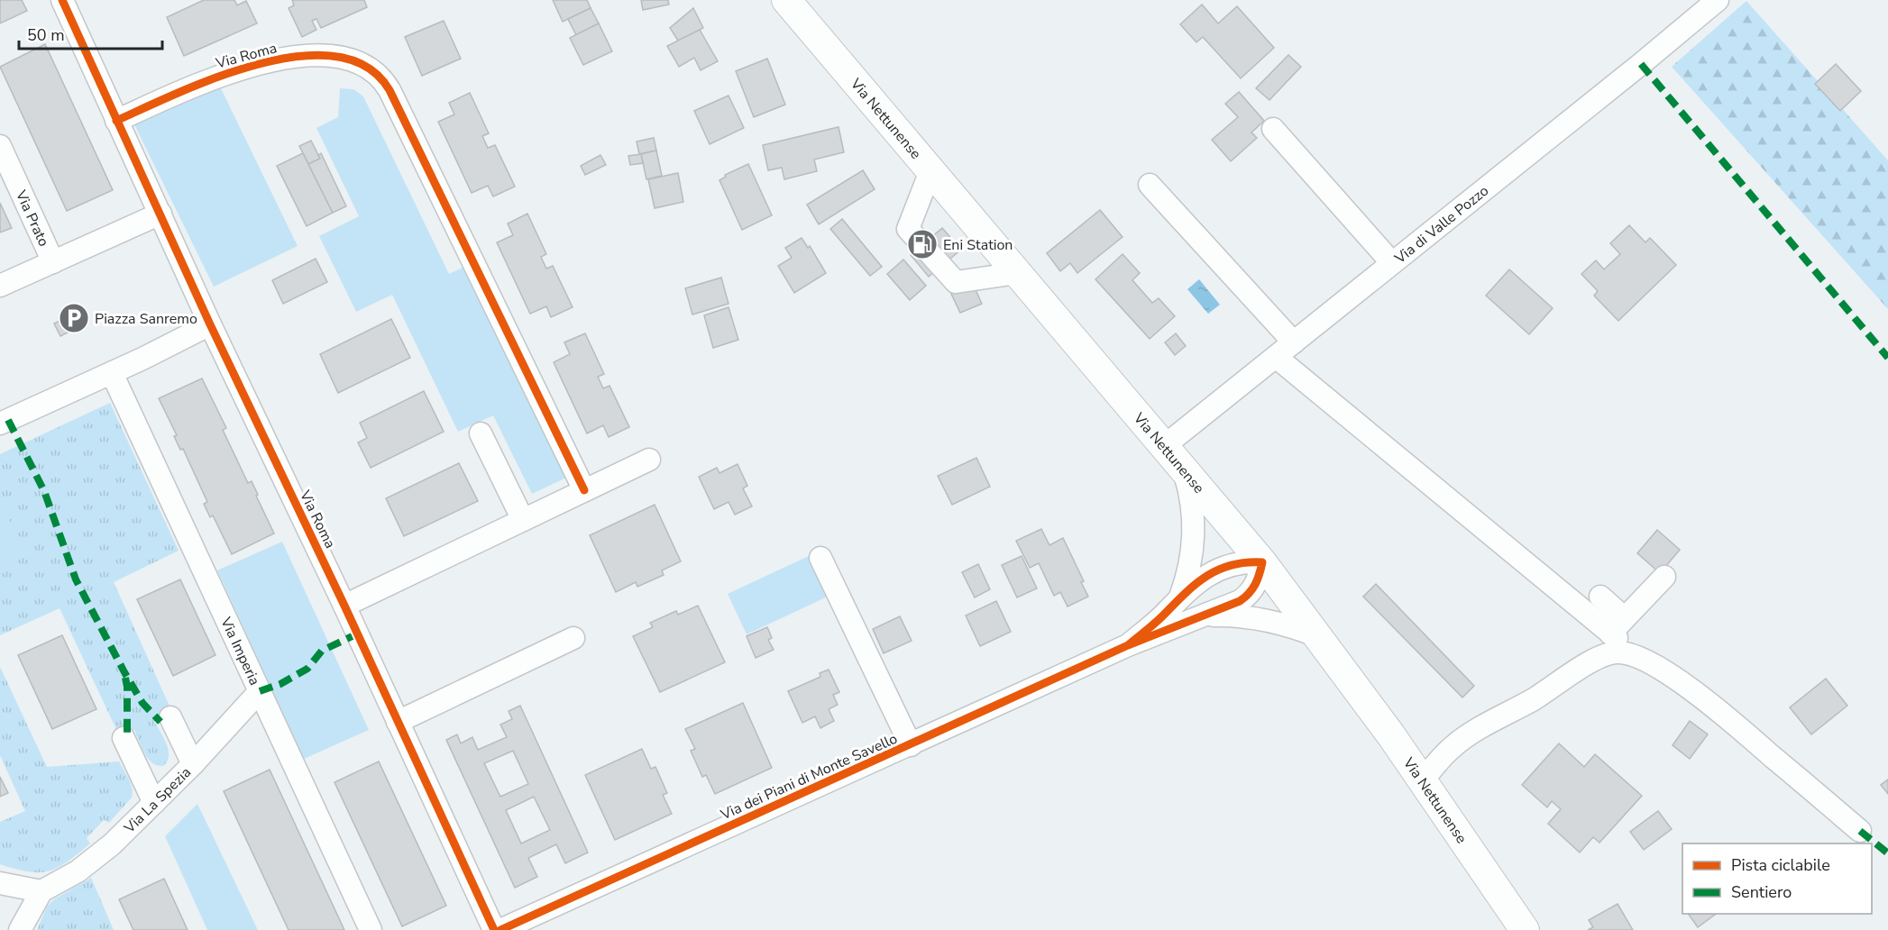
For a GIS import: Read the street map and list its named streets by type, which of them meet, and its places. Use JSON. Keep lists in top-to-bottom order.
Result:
{
  "streets": {
    "main road": ["Via Nettunense"],
    "street": [
      "Via Roma",
      "Via Prato",
      "Via di Valle Pozzo",
      "Via Imperia",
      "Via dei Piani di Monte Savello",
      "Via La Spezia"
    ]
  },
  "crossings": [
    ["Via Nettunense", "Via di Valle Pozzo"],
    ["Via Imperia", "Via La Spezia"]
  ],
  "places": {
    "fuel station": ["Eni Station"],
    "parking": ["Piazza Sanremo"]
  },
  "legend": ["Pista ciclabile", "Sentiero"],
  "scale_bar": "50 m"
}
